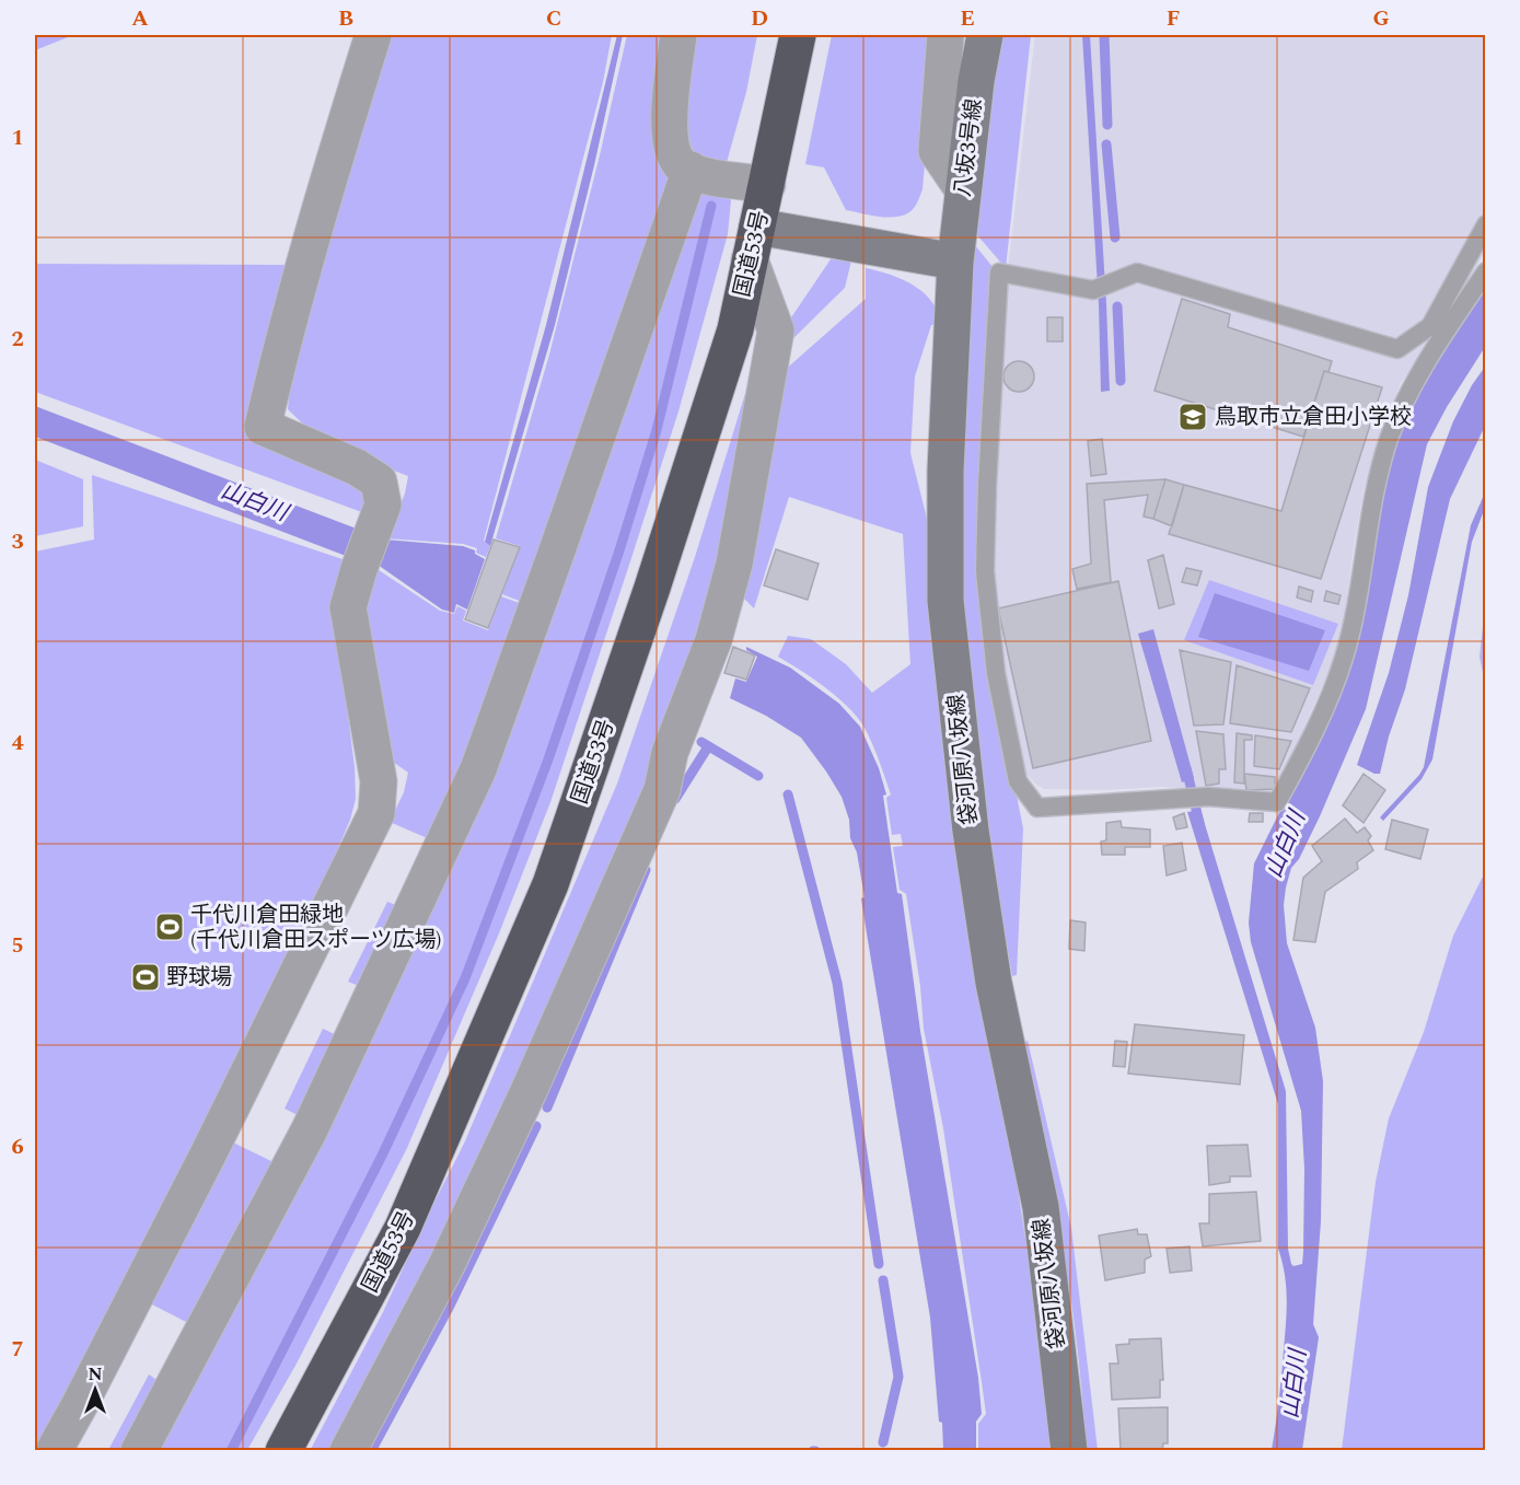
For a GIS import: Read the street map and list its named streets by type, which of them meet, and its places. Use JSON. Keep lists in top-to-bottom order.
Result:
{
  "streets": {
    "highway": ["国道53号"],
    "main road": ["八坂3号線", "袋河原八坂線"]
  },
  "crossings": [
    ["八坂3号線", "袋河原八坂線"]
  ],
  "water": ["山白川"],
  "places": {
    "school or university": ["鳥取市立倉田小学校"],
    "sports": ["千代川倉田緑地 (千代川倉田スポーツ広場)", "野球場"]
  },
  "north": "top",
  "grid": {
    "columns": [
      "A",
      "B",
      "C",
      "D",
      "E",
      "F",
      "G"
    ],
    "rows": [
      "1",
      "2",
      "3",
      "4",
      "5",
      "6",
      "7"
    ]
  }
}
